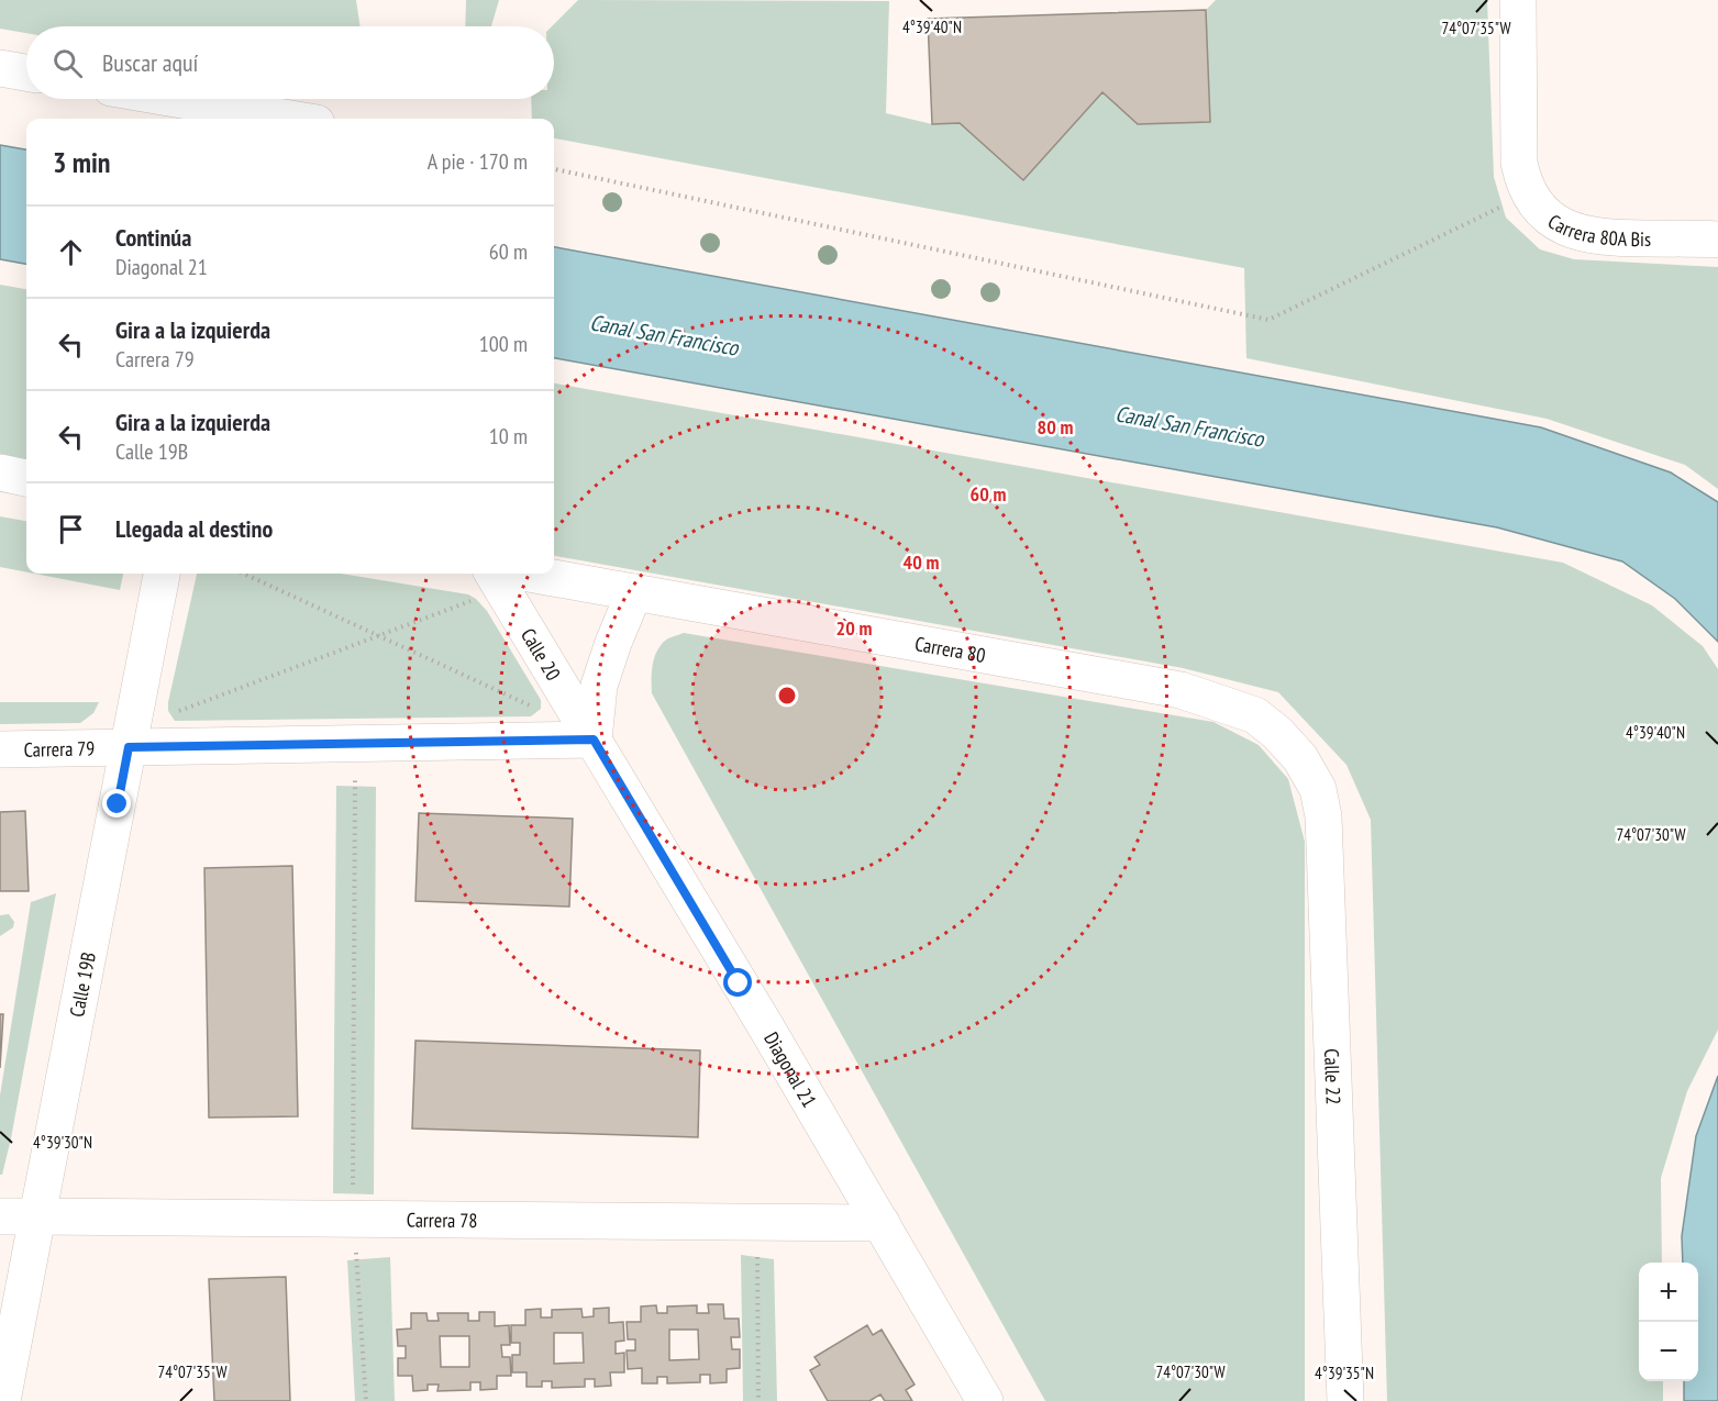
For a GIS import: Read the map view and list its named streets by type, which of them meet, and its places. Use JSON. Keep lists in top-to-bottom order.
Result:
{
  "streets": {
    "street": [
      "Carrera 80A Bis",
      "Carrera 80",
      "Calle 20",
      "Carrera 79",
      "Calle 19B",
      "Diagonal 21",
      "Calle 22",
      "Carrera 78"
    ]
  },
  "crossings": [
    ["Carrera 80", "Calle 22"],
    ["Calle 20", "Carrera 79"],
    ["Calle 20", "Diagonal 21"],
    ["Carrera 79", "Calle 19B"],
    ["Carrera 79", "Diagonal 21"],
    ["Calle 19B", "Carrera 78"],
    ["Diagonal 21", "Carrera 78"]
  ],
  "water": ["Canal San Francisco"],
  "page": {
    "search": "Buscar aquí",
    "heading": ["3 min", "A pie · 170 m"],
    "list": [
      ["Continúa", "Diagonal 21", "60 m"],
      ["Gira a la izquierda", "Carrera 79", "100 m"],
      ["Gira a la izquierda", "Calle 19B", "10 m"],
      "Llegada al destino"
    ],
    "map_buttons": ["+", "−"]
  },
  "coordinates": [
    "4°39'40\"N",
    "74°07'35\"W",
    "74°07'30\"W",
    "4°39'30\"N",
    "4°39'35\"N"
  ],
  "rings": [
    "80 m",
    "60 m",
    "40 m",
    "20 m"
  ]
}
